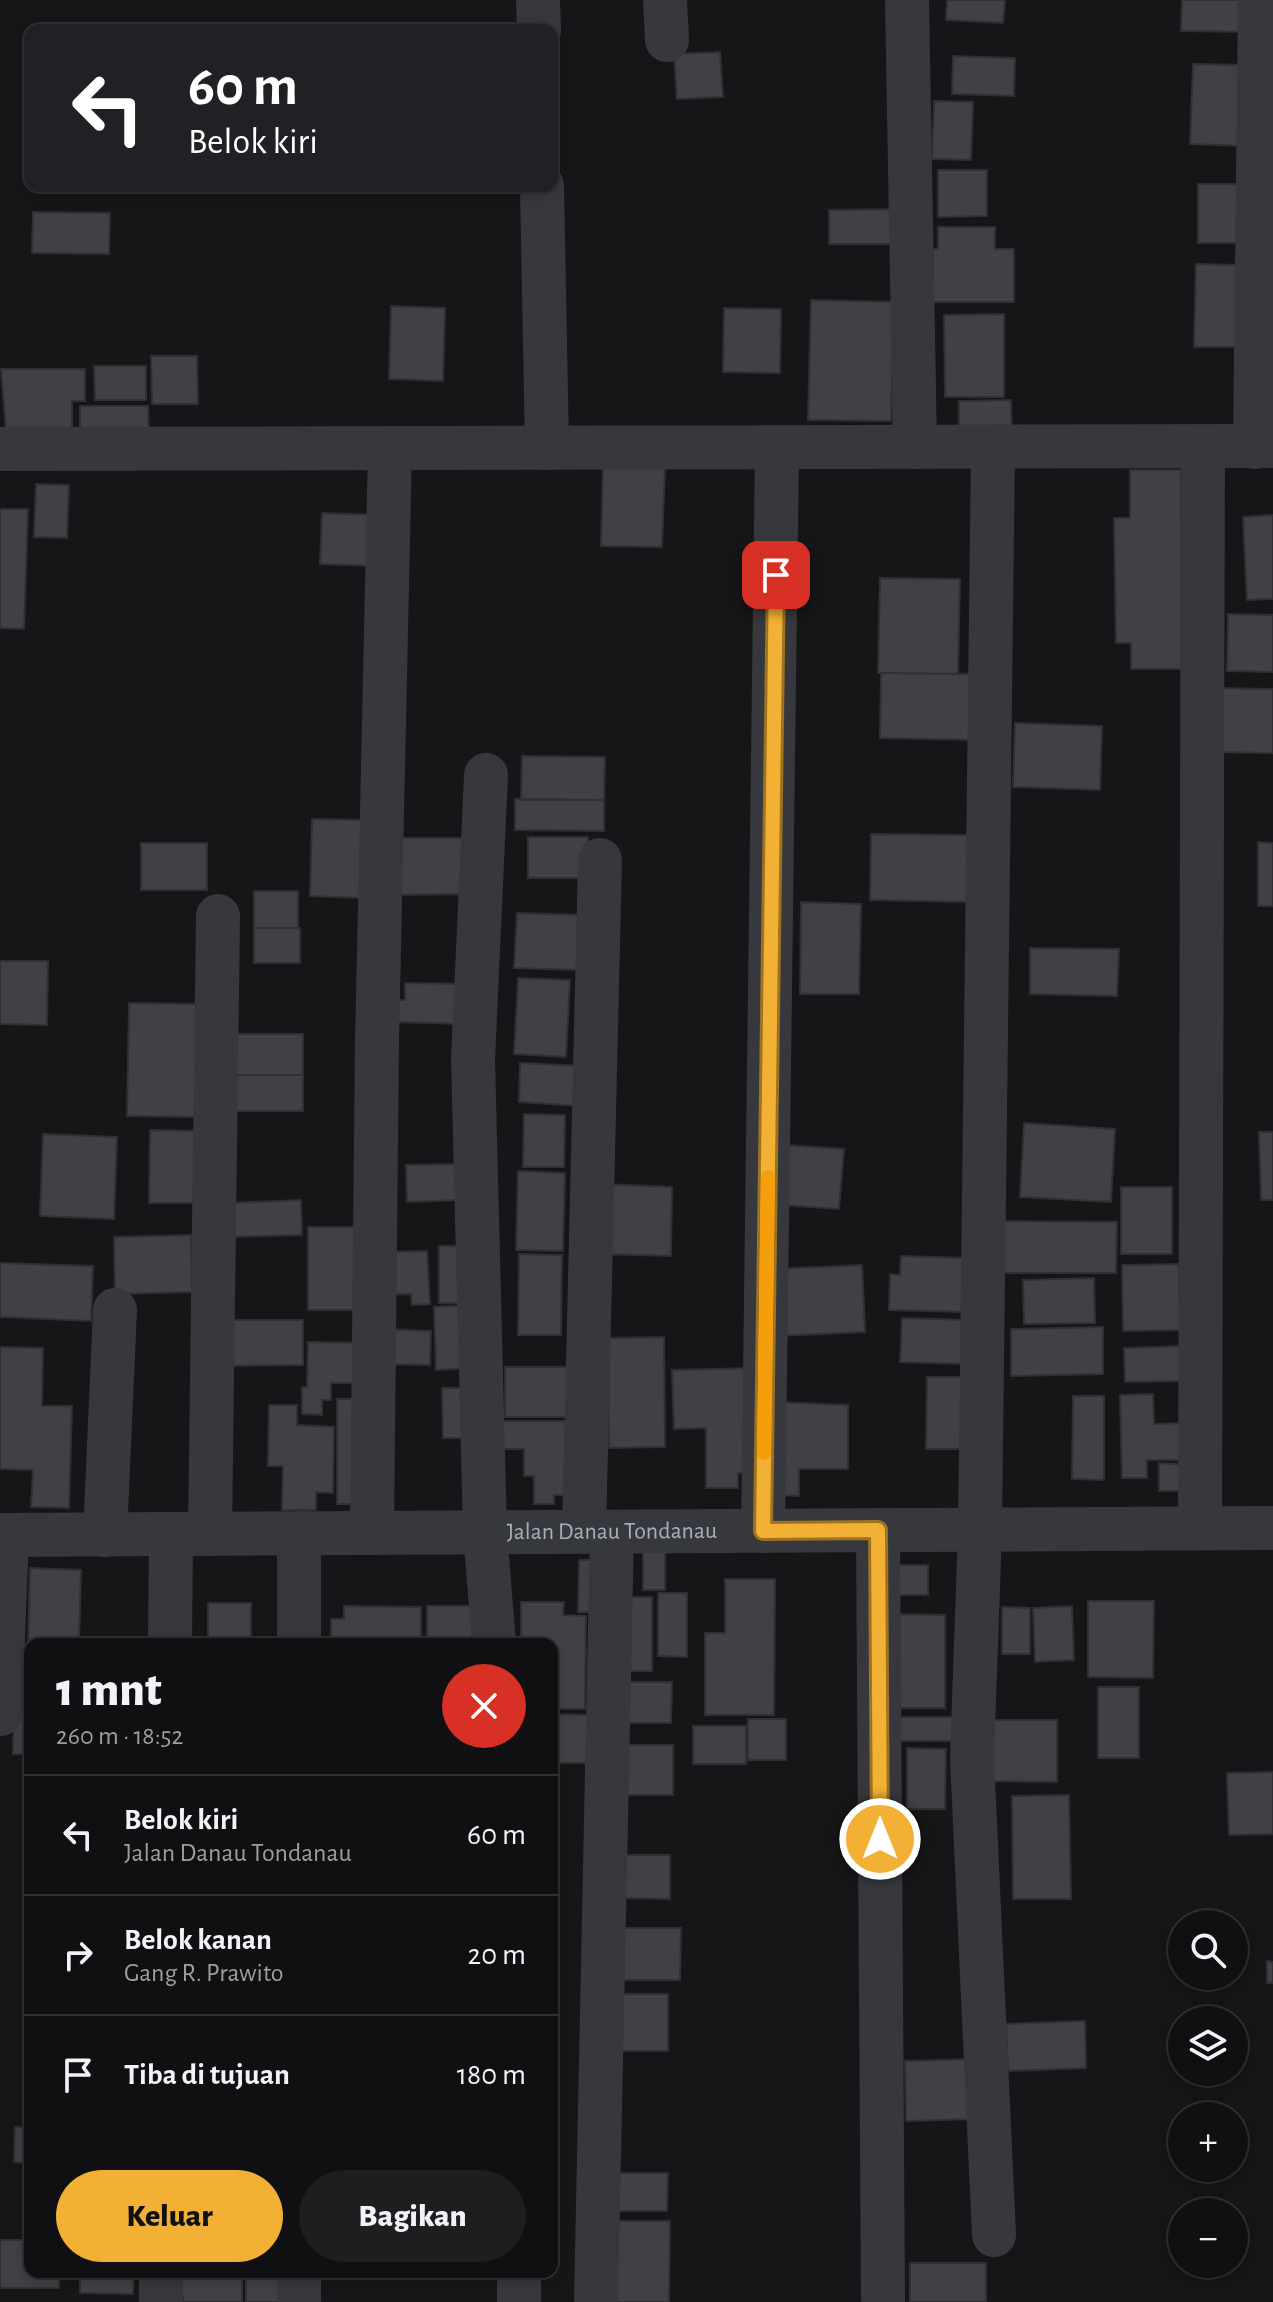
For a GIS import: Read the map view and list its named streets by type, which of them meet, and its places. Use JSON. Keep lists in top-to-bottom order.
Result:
{
  "streets": {
    "street": ["Jalan Danau Tondanau"]
  },
  "page": {
    "turn": ["60 m", "Belok kiri"],
    "heading": ["1 mnt", "260 m · 18:52"],
    "list": [
      {
        "name": "Belok kiri",
        "note": "Jalan Danau Tondanau",
        "value": "60 m"
      },
      {
        "name": "Belok kanan",
        "note": "Gang R. Prawito",
        "value": "20 m"
      },
      {
        "name": "Tiba di tujuan",
        "value": "180 m"
      }
    ],
    "map_buttons": ["+", "−"],
    "buttons": ["Keluar", "Bagikan"]
  }
}
